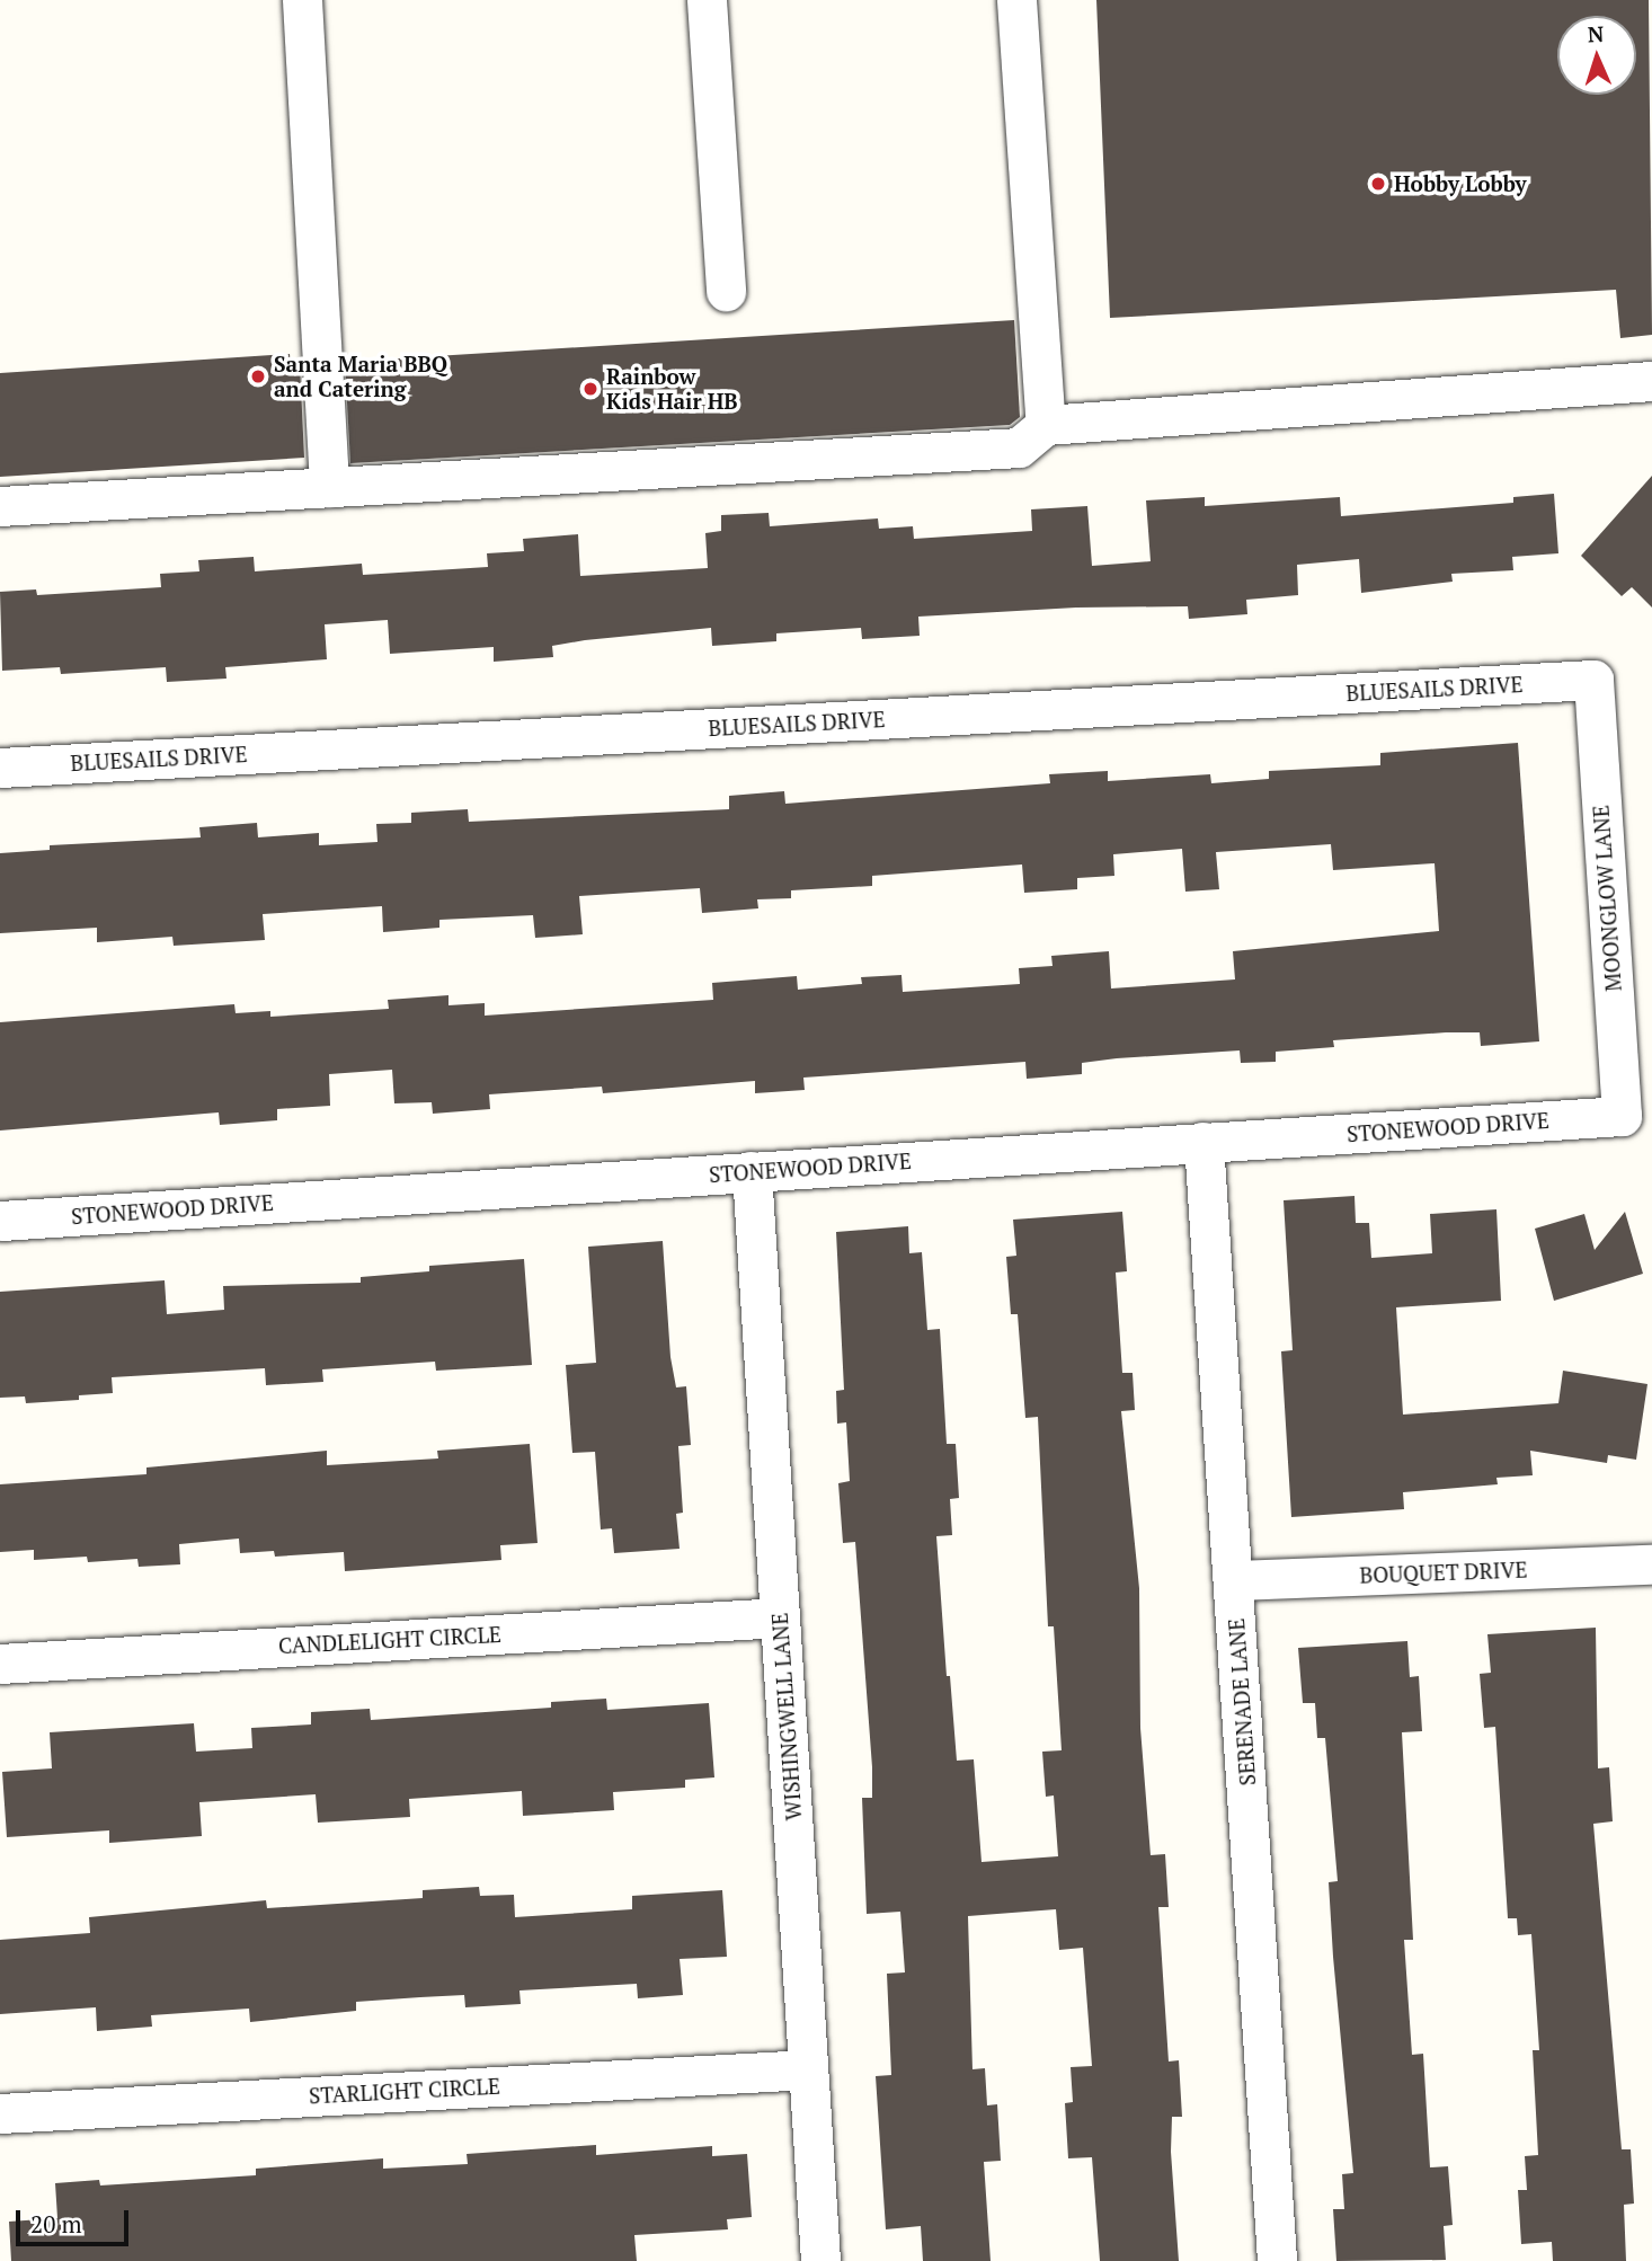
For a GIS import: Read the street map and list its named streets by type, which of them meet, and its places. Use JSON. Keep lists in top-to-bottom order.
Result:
{
  "streets": {
    "street": [
      "BLUESAILS DRIVE",
      "MOONGLOW LANE",
      "STONEWOOD DRIVE",
      "BOUQUET DRIVE",
      "CANDLELIGHT CIRCLE",
      "SERENADE LANE",
      "WISHINGWELL LANE",
      "STARLIGHT CIRCLE"
    ]
  },
  "crossings": [
    ["BLUESAILS DRIVE", "MOONGLOW LANE"],
    ["MOONGLOW LANE", "STONEWOOD DRIVE"],
    ["STONEWOOD DRIVE", "SERENADE LANE"],
    ["STONEWOOD DRIVE", "WISHINGWELL LANE"],
    ["BOUQUET DRIVE", "SERENADE LANE"],
    ["CANDLELIGHT CIRCLE", "WISHINGWELL LANE"],
    ["WISHINGWELL LANE", "STARLIGHT CIRCLE"]
  ],
  "places": ["Hobby Lobby", "Santa Maria BBQ and Catering", "Rainbow Kids Hair HB"],
  "scale_bar": "20 m",
  "north": "top"
}
